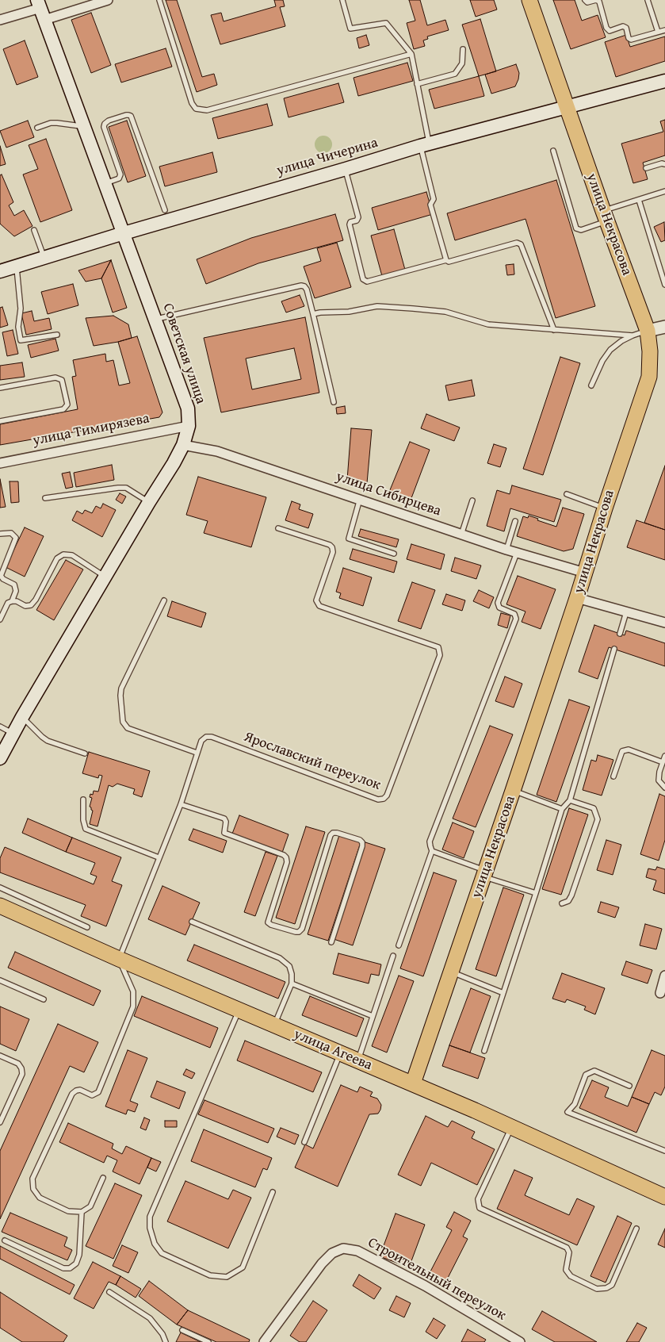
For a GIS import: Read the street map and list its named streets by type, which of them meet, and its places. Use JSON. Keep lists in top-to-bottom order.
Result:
{
  "streets": {
    "main road": [
      "улица Чичерина",
      "улица Некрасова",
      "Советская улица",
      "улица Агеева"
    ],
    "street": ["улица Тимирязева", "улица Сибирцева", "Строительный переулок"],
    "lane": ["Ярославский переулок"]
  },
  "crossings": [
    ["улица Чичерина", "улица Некрасова"],
    ["улица Чичерина", "Советская улица"],
    ["улица Некрасова", "улица Сибирцева"],
    ["улица Некрасова", "улица Агеева"],
    ["Советская улица", "улица Тимирязева"],
    ["Советская улица", "улица Сибирцева"],
    ["Ярославский переулок", "улица Агеева"]
  ]
}
